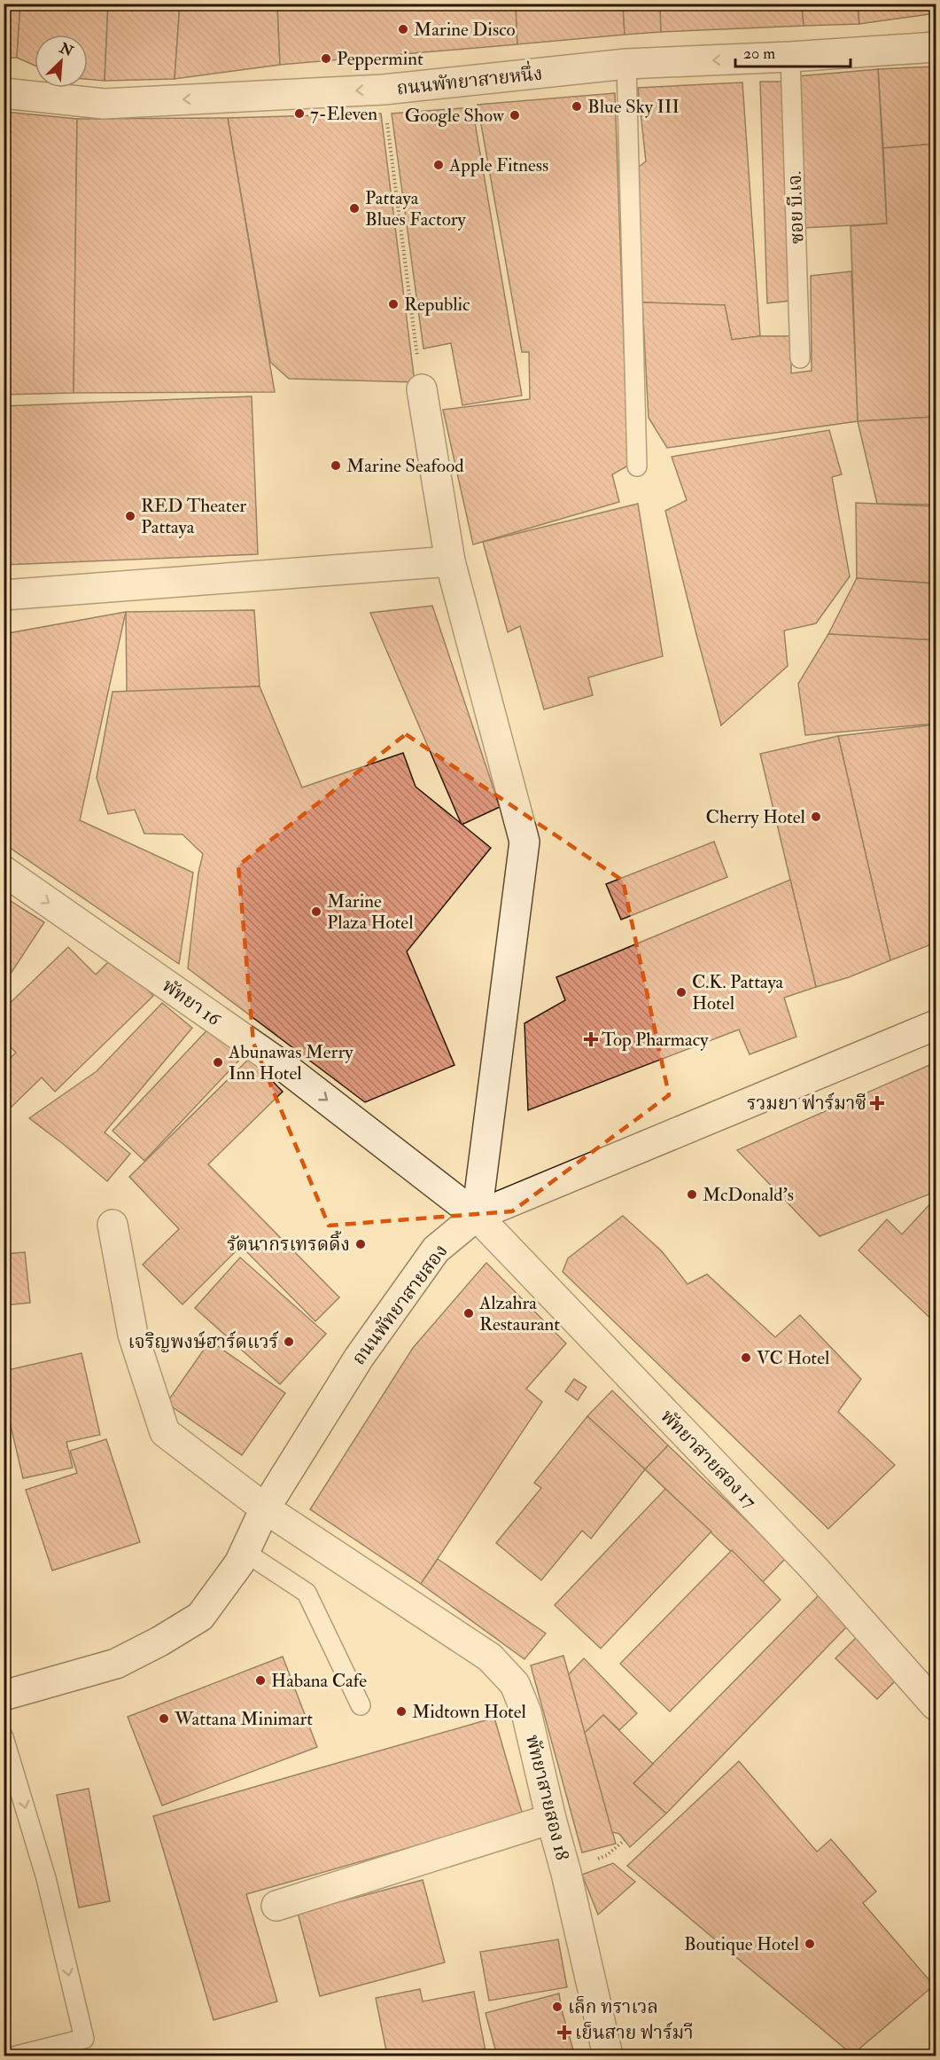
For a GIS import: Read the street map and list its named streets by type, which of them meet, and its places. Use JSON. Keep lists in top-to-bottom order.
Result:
{
  "streets": {
    "street": [
      "ถนนพัทยาสายหนึ่ง",
      "พัทยา 16",
      "ถนนพัทยาสายสอง",
      "พัทยาสายสอง 17",
      "พัทยาสายสอง 18"
    ],
    "lane": ["ซอย บี.เจ."]
  },
  "crossings": [
    ["ถนนพัทยาสายหนึ่ง", "ซอย บี.เจ."],
    ["พัทยา 16", "ถนนพัทยาสายสอง"],
    ["พัทยา 16", "พัทยาสายสอง 17"],
    ["ถนนพัทยาสายสอง", "พัทยาสายสอง 17"],
    ["ถนนพัทยาสายสอง", "พัทยาสายสอง 18"]
  ],
  "one_way": ["ถนนพัทยาสายหนึ่ง", "พัทยา 16"],
  "places": {
    "other": [
      "Marine Disco",
      "Peppermint",
      "Blue Sky III",
      "7-Eleven",
      "Google Show",
      "Apple Fitness",
      "Pattaya Blues Factory",
      "Republic",
      "Marine Seafood",
      "RED Theater Pattaya",
      "Cherry Hotel",
      "Marine Plaza Hotel",
      "C.K. Pattaya Hotel",
      "Abunawas Merry Inn Hotel",
      "McDonald's",
      "รัตนากรเทรดดิ้ง",
      "Alzahra Restaurant",
      "เจริญพงษ์ฮาร์ดแวร์",
      "VC Hotel",
      "Habana Cafe",
      "Midtown Hotel",
      "Wattana Minimart",
      "Boutique Hotel",
      "เล็ก ทราเวล"
    ],
    "health": ["Top Pharmacy", "รวมยา ฟาร์มาซี", "เย็นสาย ฟาร์มาี"]
  },
  "scale_bar": "20 m",
  "north": "top right"
}
